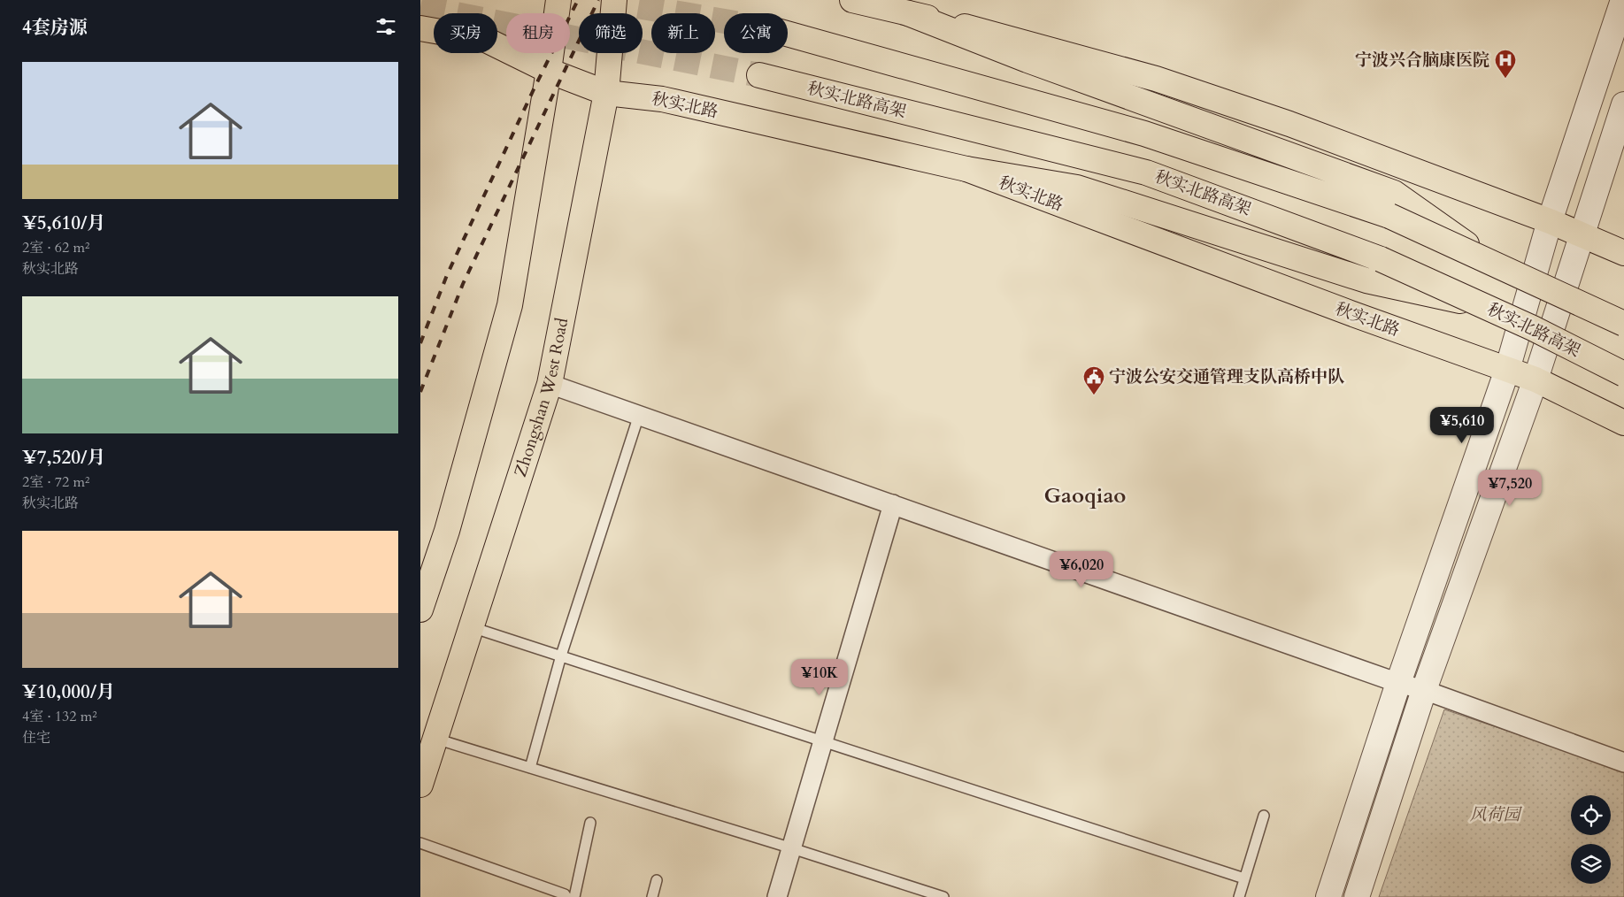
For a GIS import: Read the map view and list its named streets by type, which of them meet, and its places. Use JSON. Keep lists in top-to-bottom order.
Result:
{
  "streets": {
    "main road": ["秋实北路高架", "秋实北路", "Zhongshan West Road"]
  },
  "crossings": [
    ["秋实北路", "Zhongshan West Road"]
  ],
  "districts": ["Gaoqiao"],
  "parks": ["风荷园"],
  "places": {
    "hospital": ["宁波兴合脑康医院"],
    "public building": ["宁波公安交通管理支队高桥中队"]
  },
  "page": {
    "heading": "4套房源",
    "chip": [
      "买房",
      "租房",
      "筛选",
      "新上",
      "公寓"
    ],
    "list": [
      {
        "name": "¥5,610/月",
        "note": "2室 · 62 m² · 秋实北路"
      },
      {
        "name": "¥7,520/月",
        "note": "2室 · 72 m² · 秋实北路"
      },
      {
        "name": "¥10,000/月",
        "note": "4室 · 132 m² · 住宅"
      }
    ],
    "price": [
      "¥5,610",
      "¥7,520",
      "¥6,020",
      "¥10K"
    ]
  }
}
